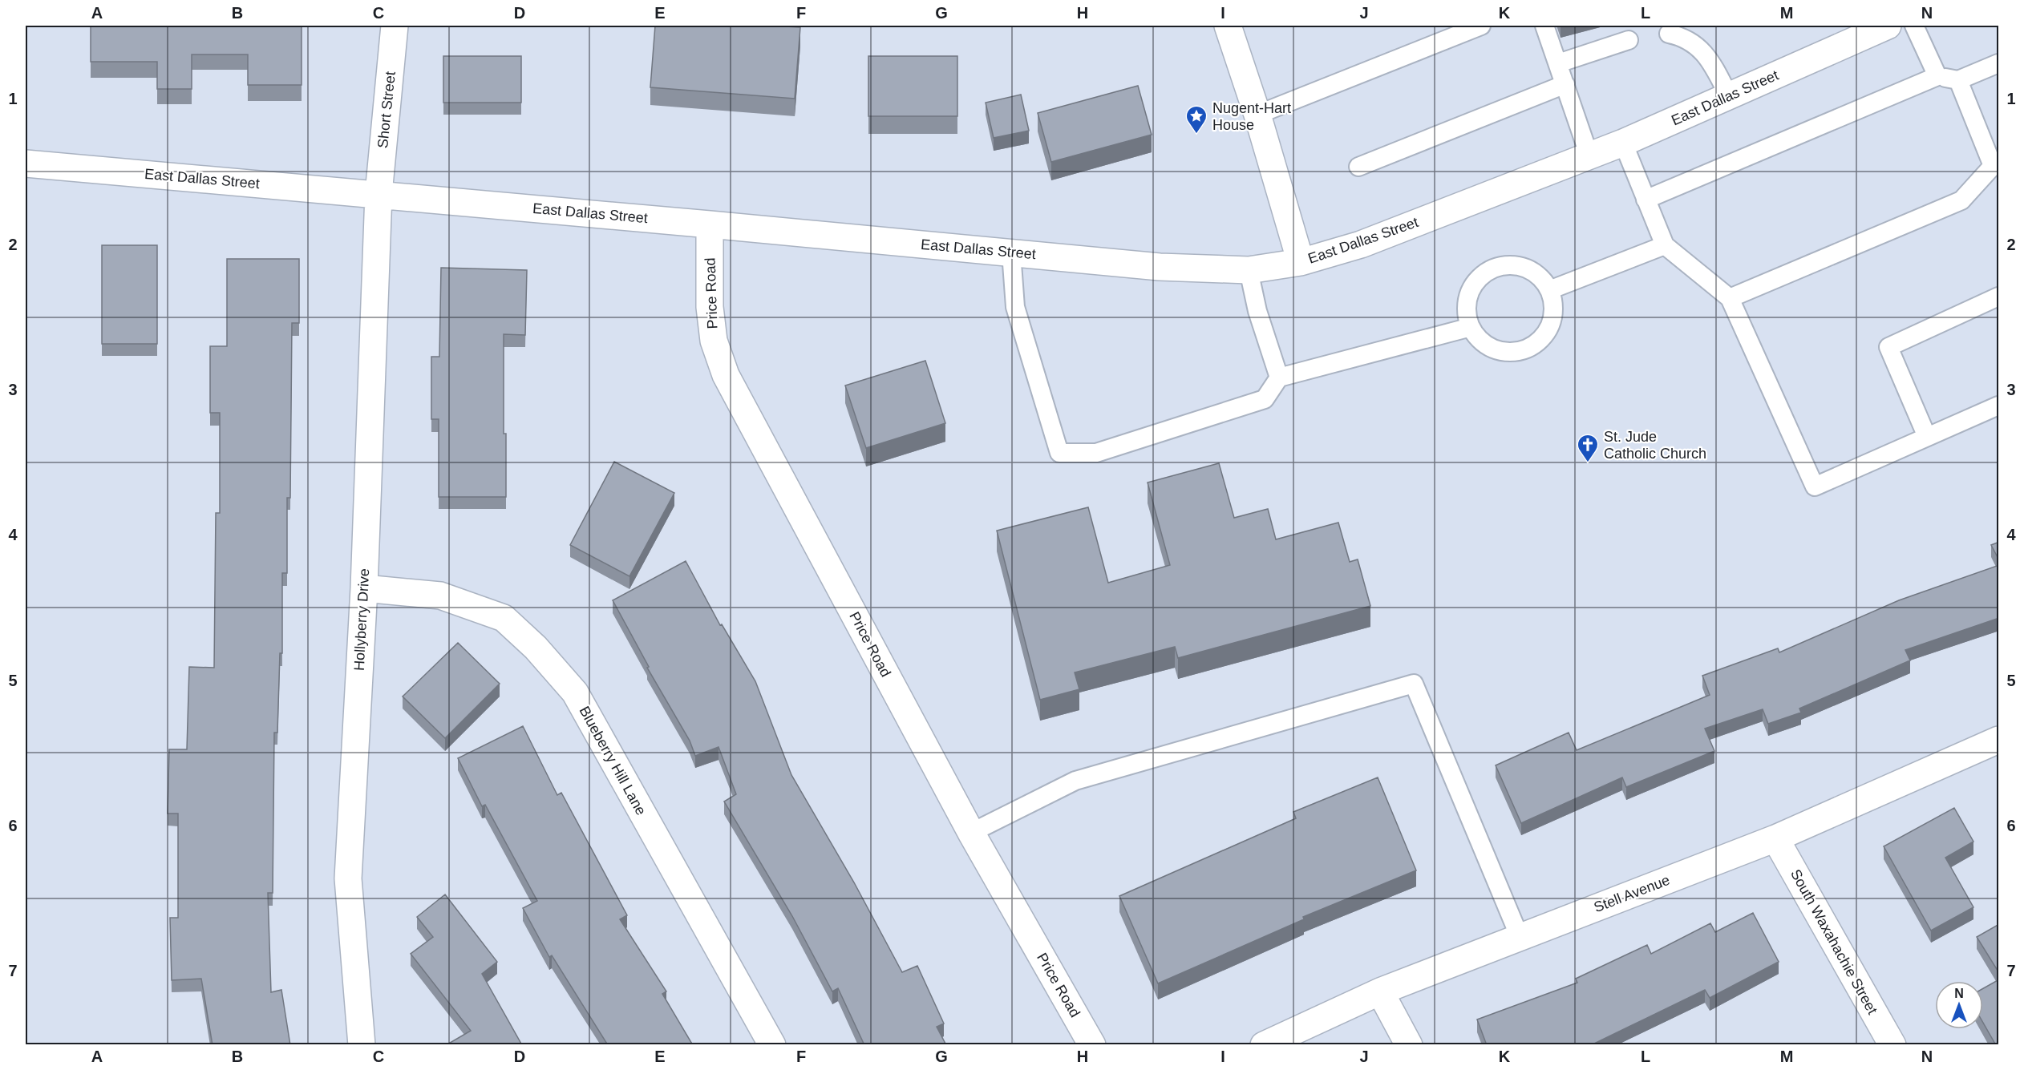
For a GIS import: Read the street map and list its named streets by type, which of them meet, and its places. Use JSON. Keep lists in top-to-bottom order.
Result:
{
  "streets": {
    "street": [
      "East Dallas Street",
      "Short Street",
      "Price Road",
      "Hollyberry Drive",
      "Blueberry Hill Lane",
      "Stell Avenue",
      "South Waxahachie Street"
    ]
  },
  "crossings": [
    ["East Dallas Street", "Short Street"],
    ["East Dallas Street", "Price Road"],
    ["East Dallas Street", "Hollyberry Drive"],
    ["Short Street", "Hollyberry Drive"],
    ["Hollyberry Drive", "Blueberry Hill Lane"],
    ["Stell Avenue", "South Waxahachie Street"]
  ],
  "places": {
    "place": ["Nugent-Hart House"],
    "church": ["St. Jude Catholic Church"]
  },
  "north": "top",
  "grid": {
    "columns": [
      "A",
      "B",
      "C",
      "D",
      "E",
      "F",
      "G",
      "H",
      "I",
      "J",
      "K",
      "L",
      "M",
      "N"
    ],
    "rows": [
      "1",
      "2",
      "3",
      "4",
      "5",
      "6",
      "7"
    ]
  }
}
